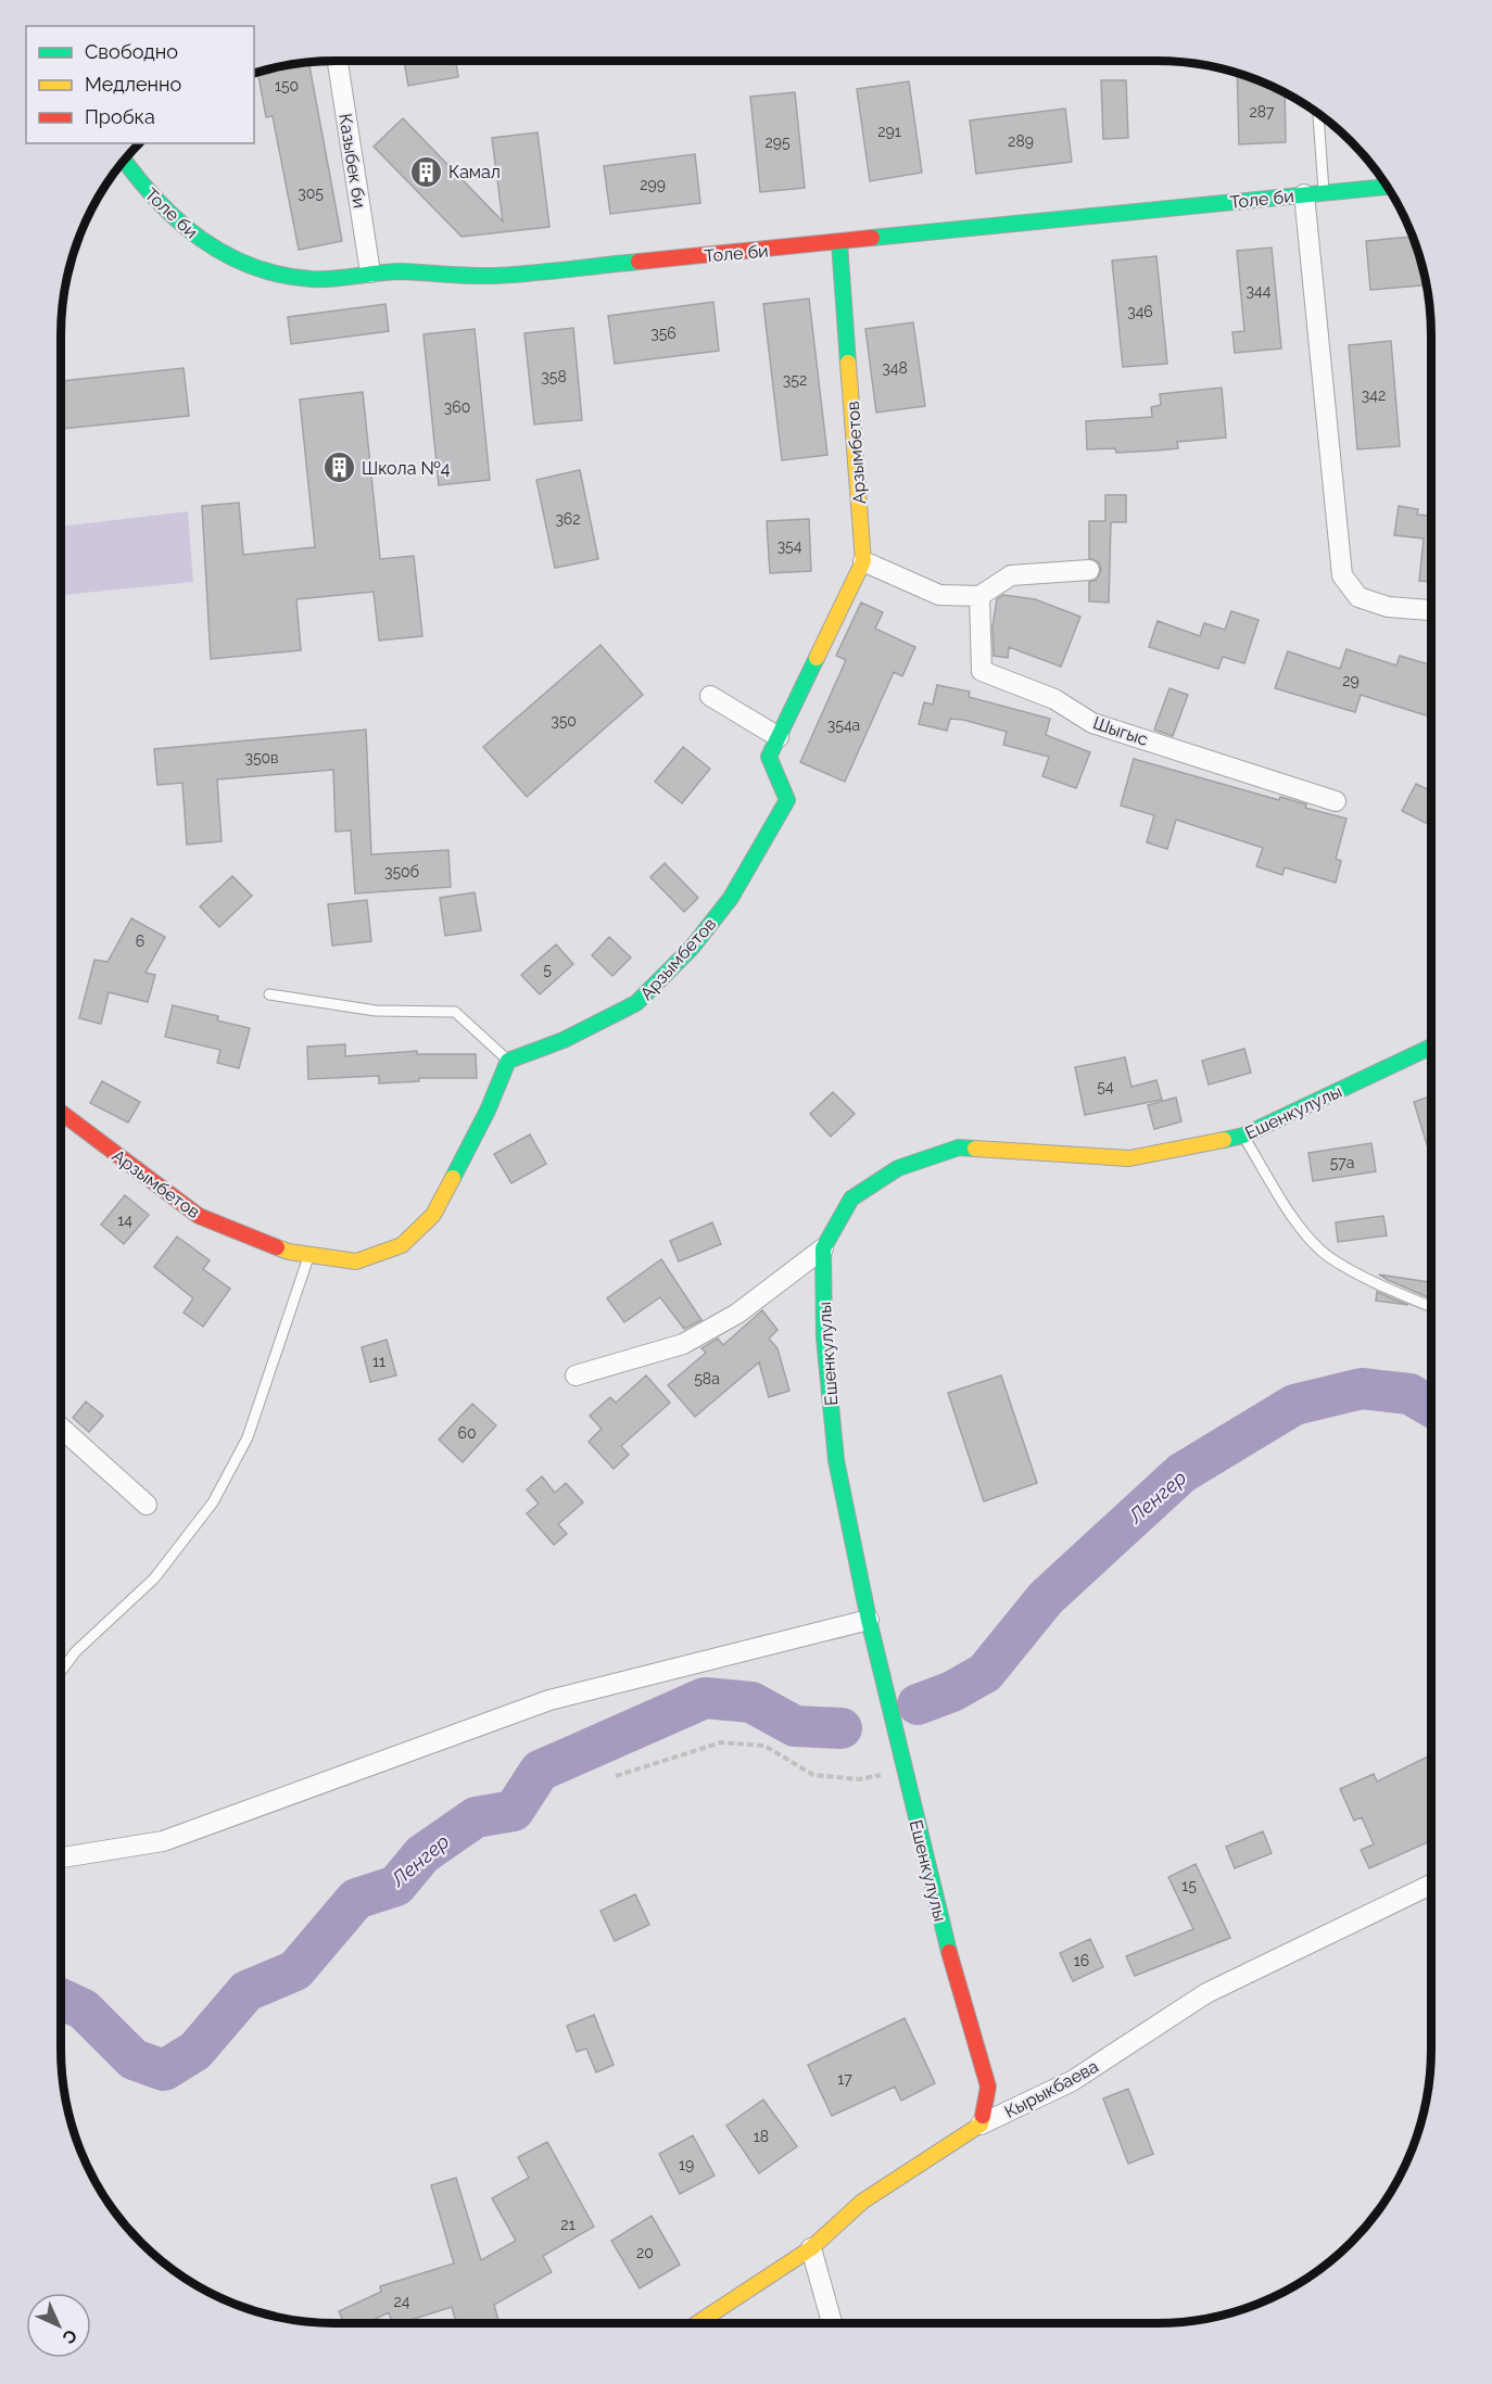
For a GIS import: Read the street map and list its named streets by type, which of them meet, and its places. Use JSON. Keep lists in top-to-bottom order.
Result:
{
  "streets": {
    "street": [
      "Казыбек би",
      "Толе би",
      "Арзымбетов",
      "Шыгыс",
      "Ешенкулулы",
      "Кырыкбаева"
    ]
  },
  "crossings": [
    ["Казыбек би", "Толе би"],
    ["Толе би", "Арзымбетов"],
    ["Ешенкулулы", "Кырыкбаева"]
  ],
  "water": ["Ленгер"],
  "places": {
    "building": ["Камал", "Школа №4"]
  },
  "house_numbers": [
    "150",
    "287",
    "291",
    "289",
    "295",
    "299",
    "305",
    "344",
    "346",
    "356",
    "348",
    "358",
    "352",
    "342",
    "360",
    "362",
    "354",
    "29",
    "350",
    "354а",
    "350в",
    "350б",
    "6",
    "5",
    "54",
    "57а",
    "14",
    "11",
    "58а",
    "60",
    "15",
    "16",
    "17",
    "18",
    "19",
    "21",
    "20",
    "24"
  ],
  "legend": ["Свободно", "Медленно", "Пробка"],
  "north": "bottom right"
}
